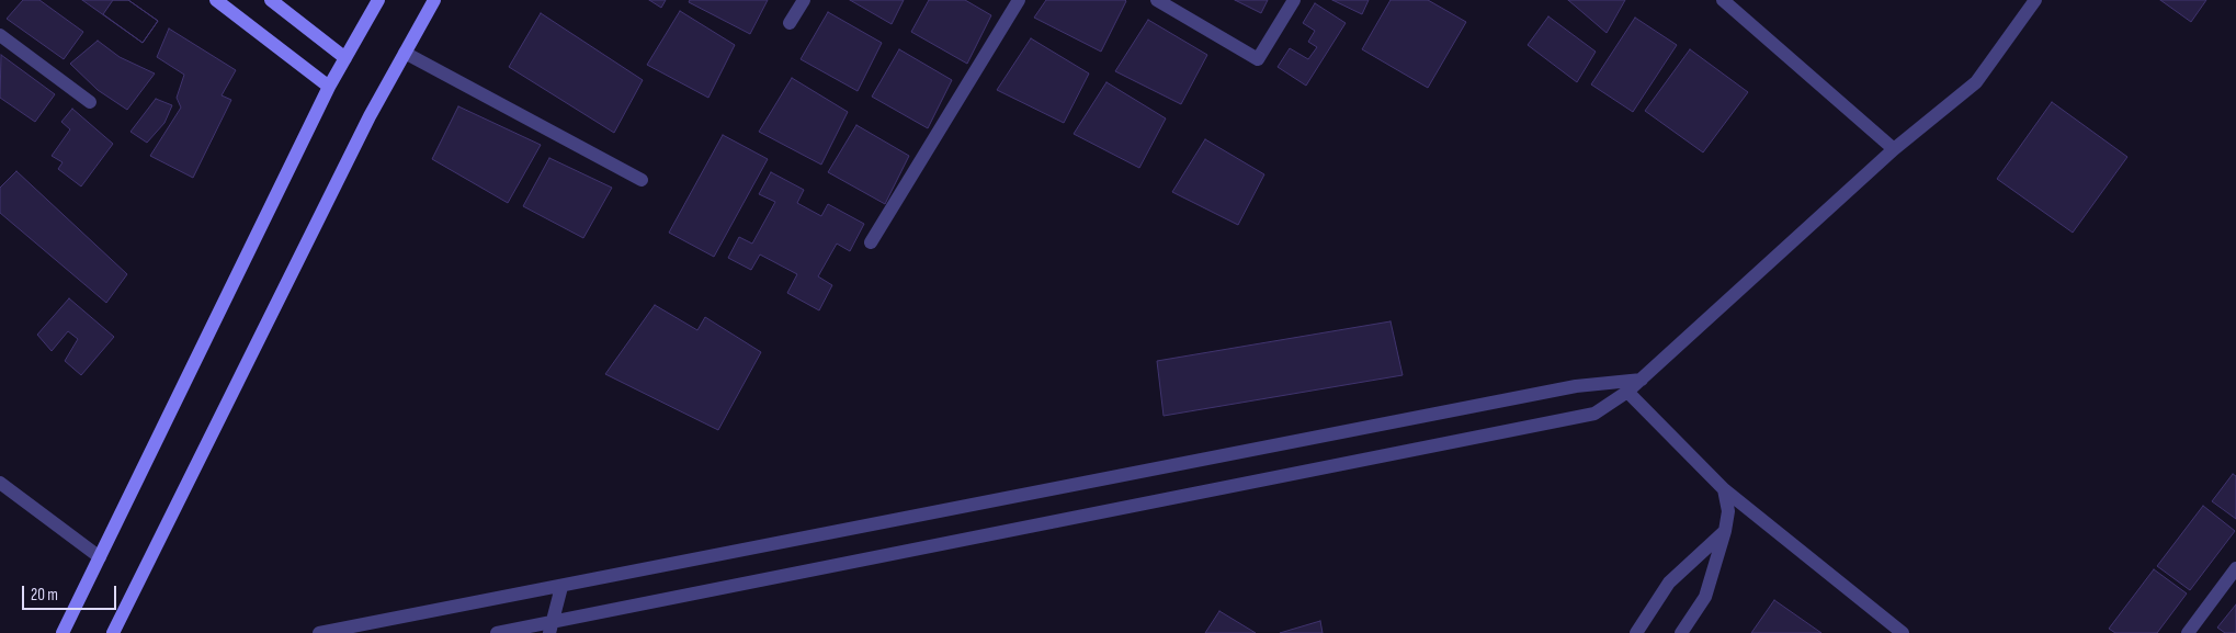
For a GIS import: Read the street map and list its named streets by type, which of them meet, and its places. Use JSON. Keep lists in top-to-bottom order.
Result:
{
  "scale_bar": "20 m"
}
